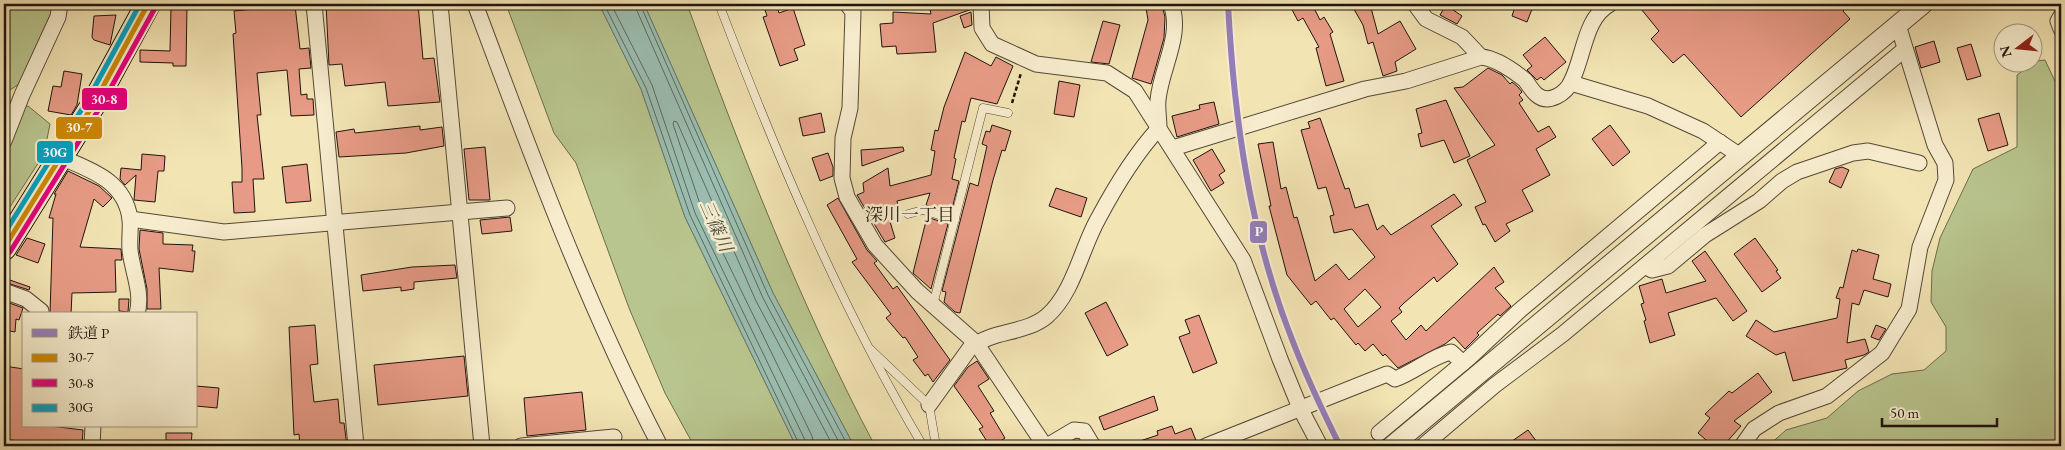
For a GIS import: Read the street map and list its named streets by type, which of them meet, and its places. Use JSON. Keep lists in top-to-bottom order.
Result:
{
  "districts": ["深川一丁目"],
  "water": ["三篠川"],
  "lines": [
    "rail line P",
    "transit line 30-7",
    "transit line 30G",
    "transit line 30-8"
  ],
  "legend": [
    "鉄道 P",
    "30-7",
    "30-8",
    "30G"
  ],
  "scale_bar": "50 m",
  "north": "left"
}
